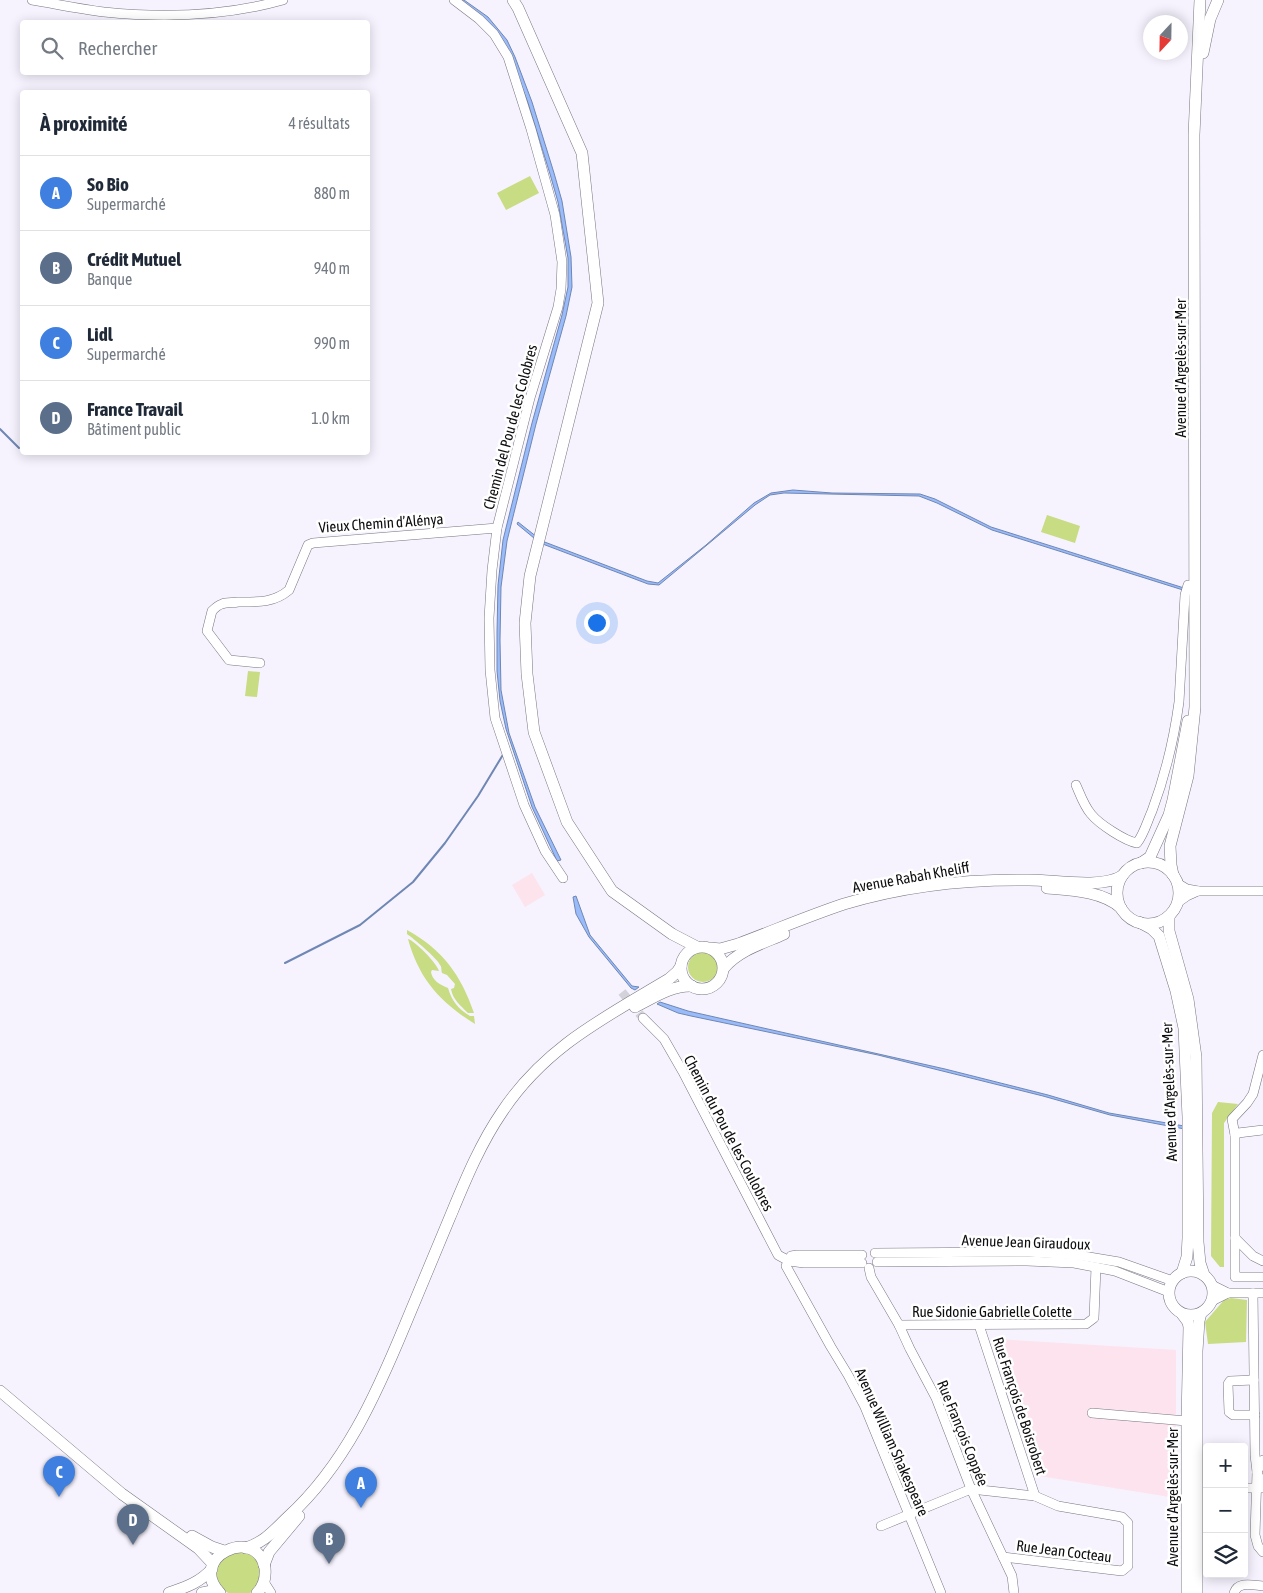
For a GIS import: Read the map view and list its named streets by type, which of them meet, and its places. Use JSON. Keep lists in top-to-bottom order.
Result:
{
  "streets": {
    "main road": ["Avenue d'Argelès-sur-Mer", "Avenue Rabah Kheliff"],
    "street": [
      "Chemin del Pou de les Colobres",
      "Vieux Chemin d’Alénya",
      "Chemin du Pou de les Coulobres",
      "Avenue Jean Giraudoux",
      "Rue Sidonie Gabrielle Colette",
      "Rue François de Boisrobert",
      "Rue François Coppée",
      "Avenue William Shakespeare",
      "Rue Jean Cocteau"
    ]
  },
  "crossings": [
    ["Avenue d'Argelès-sur-Mer", "Avenue Rabah Kheliff"],
    ["Avenue d'Argelès-sur-Mer", "Avenue Jean Giraudoux"],
    ["Chemin del Pou de les Colobres", "Vieux Chemin d’Alénya"],
    ["Chemin du Pou de les Coulobres", "Avenue Jean Giraudoux"],
    ["Chemin du Pou de les Coulobres", "Avenue William Shakespeare"],
    ["Avenue Jean Giraudoux", "Rue Sidonie Gabrielle Colette"],
    ["Avenue Jean Giraudoux", "Rue François Coppée"],
    ["Avenue Jean Giraudoux", "Avenue William Shakespeare"],
    ["Rue Sidonie Gabrielle Colette", "Rue François de Boisrobert"],
    ["Rue Sidonie Gabrielle Colette", "Rue François Coppée"],
    ["Rue François de Boisrobert", "Rue Jean Cocteau"],
    ["Rue François Coppée", "Rue Jean Cocteau"]
  ],
  "north": "bottom",
  "page": {
    "search": "Rechercher",
    "heading": ["À proximité", "4 résultats"],
    "list": [
      {
        "mark": "A",
        "name": "So Bio",
        "note": "Supermarché",
        "value": "880 m"
      },
      {
        "mark": "B",
        "name": "Crédit Mutuel",
        "note": "Banque",
        "value": "940 m"
      },
      {
        "mark": "C",
        "name": "Lidl",
        "note": "Supermarché",
        "value": "990 m"
      },
      {
        "mark": "D",
        "name": "France Travail",
        "note": "Bâtiment public",
        "value": "1.0 km"
      }
    ],
    "map_buttons": ["+", "−"],
    "pins": [
      "C",
      "A",
      "D",
      "B"
    ]
  }
}
